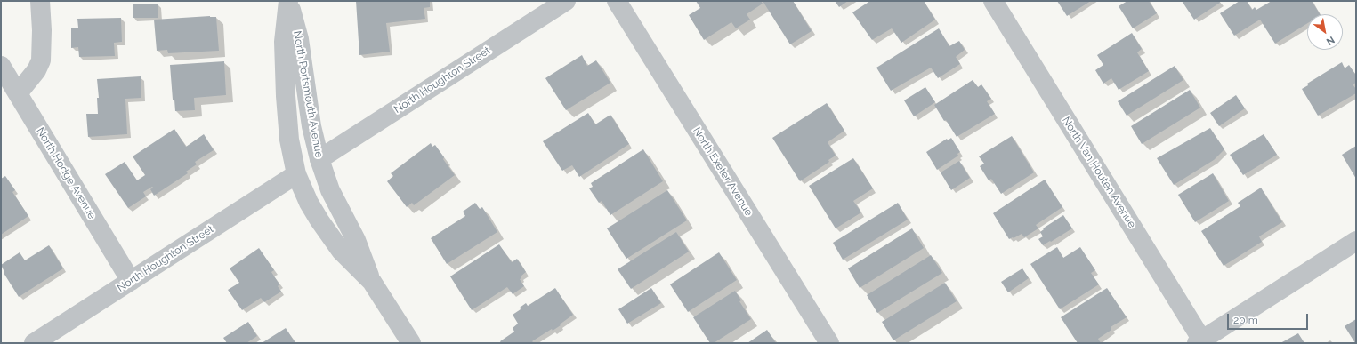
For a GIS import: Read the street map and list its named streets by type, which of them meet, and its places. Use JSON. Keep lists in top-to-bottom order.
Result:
{
  "streets": {
    "street": [
      "North Houghton Street",
      "North Portsmouth Avenue",
      "North Exeter Avenue",
      "North Van Houten Avenue",
      "North Hodge Avenue"
    ]
  },
  "crossings": [
    ["North Houghton Street", "North Portsmouth Avenue"],
    ["North Houghton Street", "North Hodge Avenue"]
  ],
  "scale_bar": "20 m",
  "north": "bottom right"
}
